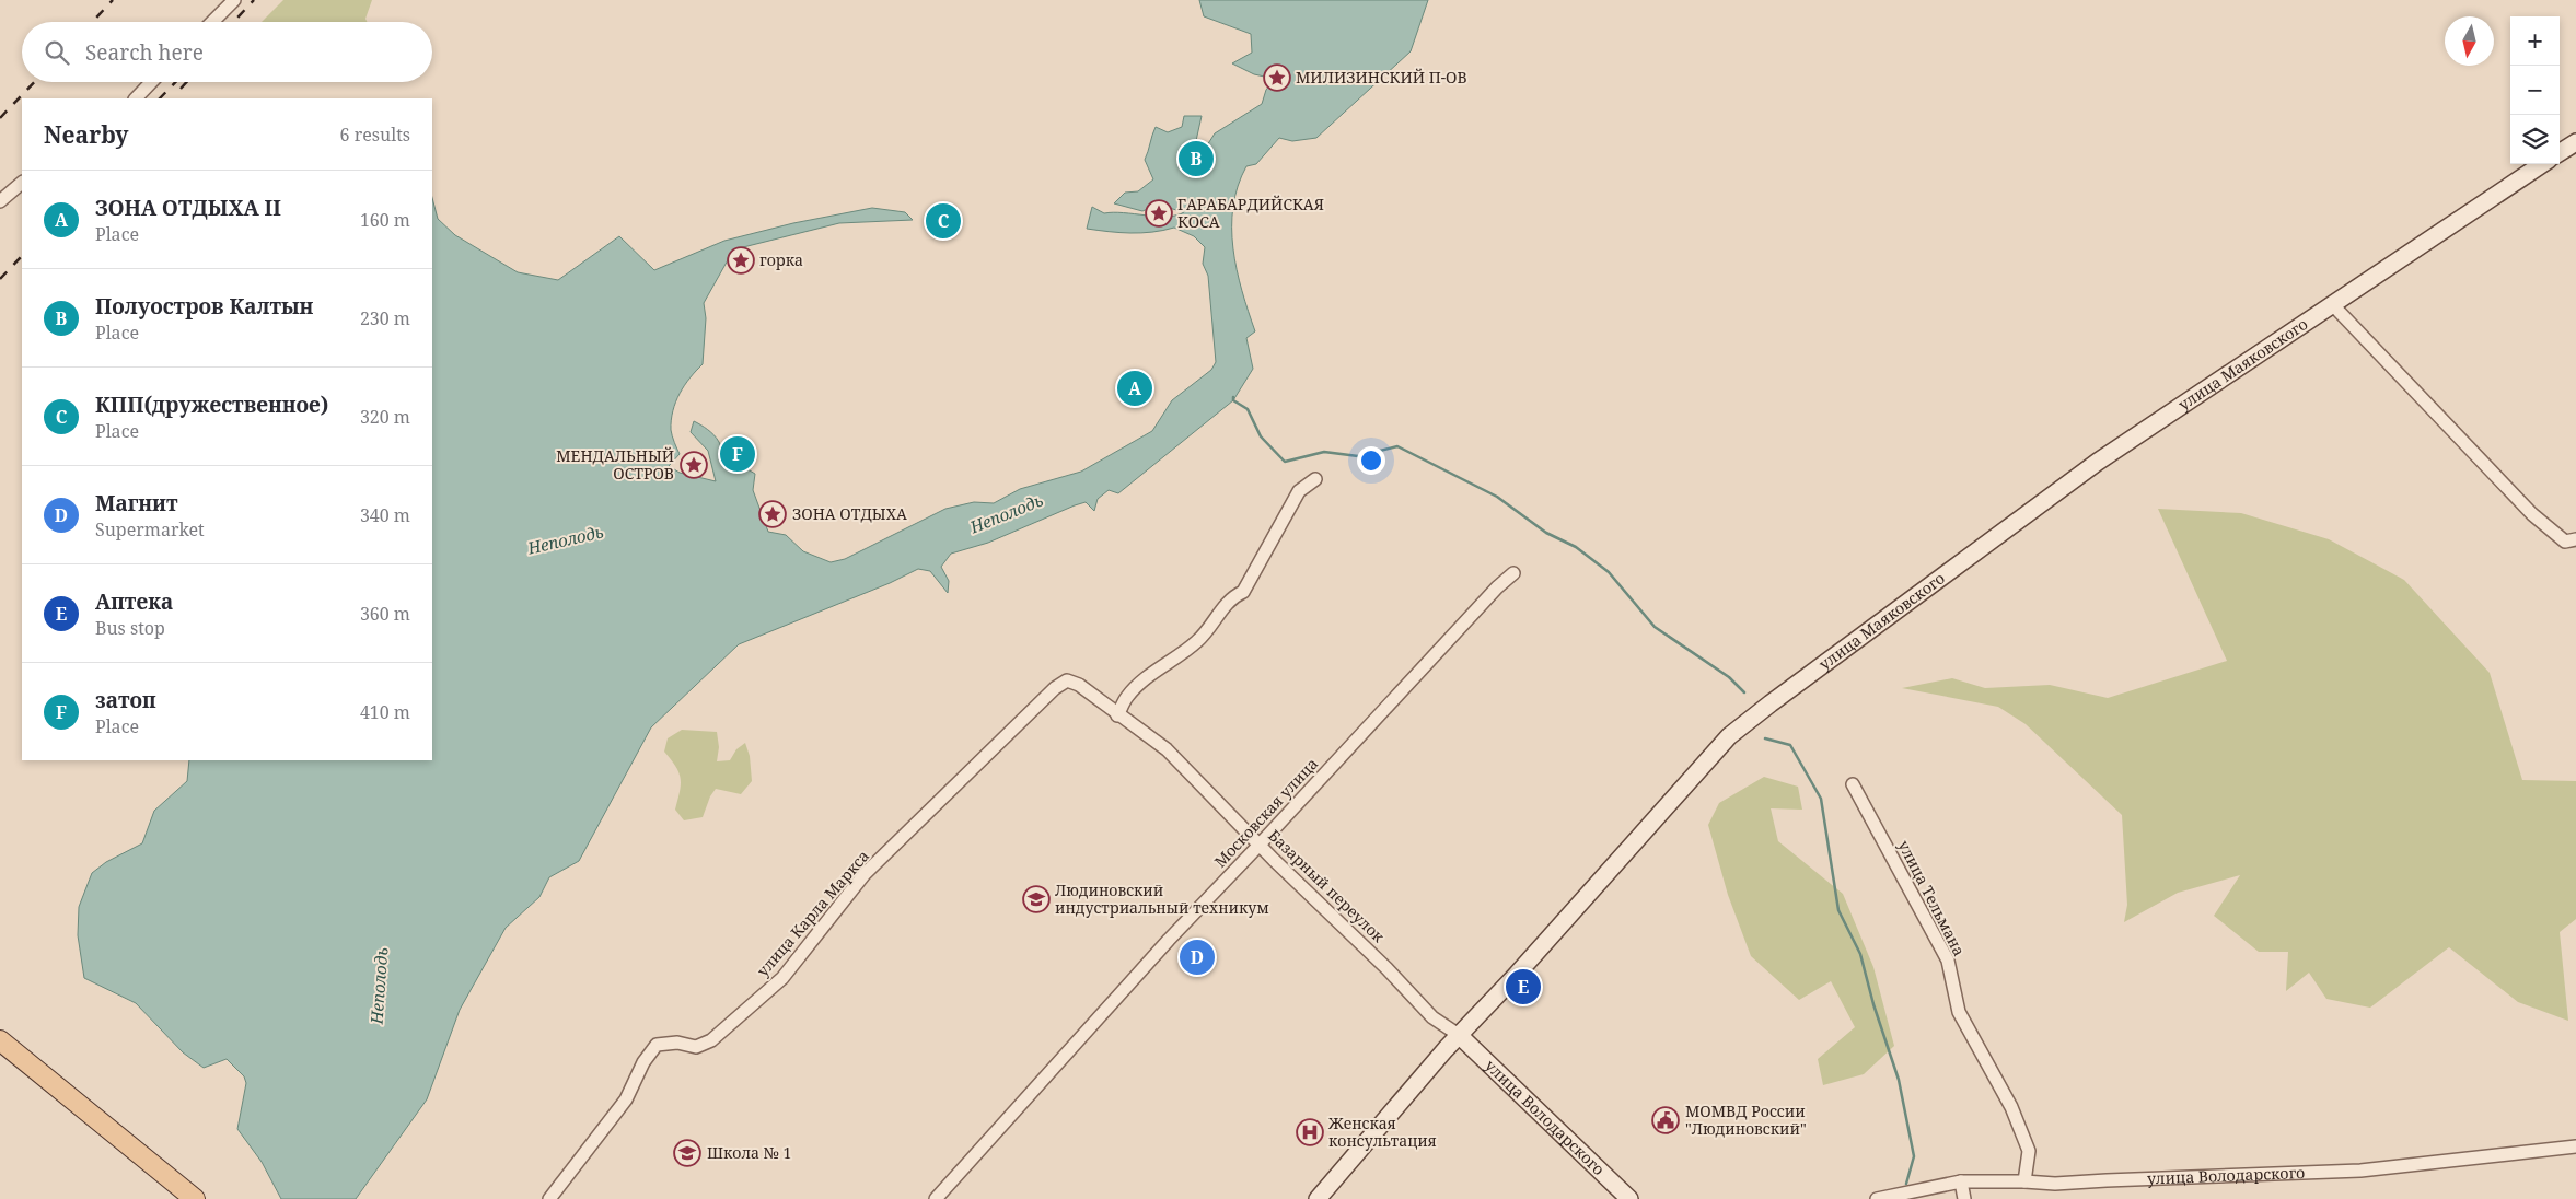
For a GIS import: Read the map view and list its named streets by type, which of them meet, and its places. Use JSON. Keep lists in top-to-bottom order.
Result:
{
  "streets": {
    "street": [
      "улица Маяковского",
      "Московская улица",
      "Базарный переулок",
      "улица Тельмана",
      "улица Карла Маркса",
      "улица Володарского"
    ]
  },
  "crossings": [
    ["улица Маяковского", "Базарный переулок"],
    ["улица Маяковского", "улица Володарского"],
    ["Московская улица", "Базарный переулок"],
    ["Базарный переулок", "улица Карла Маркса"],
    ["Базарный переулок", "улица Володарского"],
    ["улица Тельмана", "улица Володарского"]
  ],
  "water": ["Неполодь"],
  "places": {
    "place": [
      "МИЛИЗИНСКИЙ П-ОВ",
      "ГАРАБАРДИЙСКАЯ КОСА",
      "горка",
      "МЕНДАЛЬНЫЙ ОСТРОВ",
      "ЗОНА ОТДЫХА"
    ],
    "school or university": ["Людиновский индустриальный техникум", "Школа № 1"],
    "public building": ["МОМВД России \"Людиновский\""],
    "hospital": ["Женская консультация"]
  },
  "north": "bottom",
  "page": {
    "map_buttons": ["+", "−"],
    "search": "Search here",
    "heading": ["Nearby", "6 results"],
    "pins": [
      "B",
      "C",
      "A",
      "F",
      "D",
      "E"
    ],
    "list": [
      {
        "mark": "A",
        "name": "ЗОНА ОТДЫХА II",
        "note": "Place",
        "value": "160 m"
      },
      {
        "mark": "B",
        "name": "Полуостров Калтын",
        "note": "Place",
        "value": "230 m"
      },
      {
        "mark": "C",
        "name": "КПП(дружественное)",
        "note": "Place",
        "value": "320 m"
      },
      {
        "mark": "D",
        "name": "Магнит",
        "note": "Supermarket",
        "value": "340 m"
      },
      {
        "mark": "E",
        "name": "Аптека",
        "note": "Bus stop",
        "value": "360 m"
      },
      {
        "mark": "F",
        "name": "затоп",
        "note": "Place",
        "value": "410 m"
      }
    ]
  }
}
